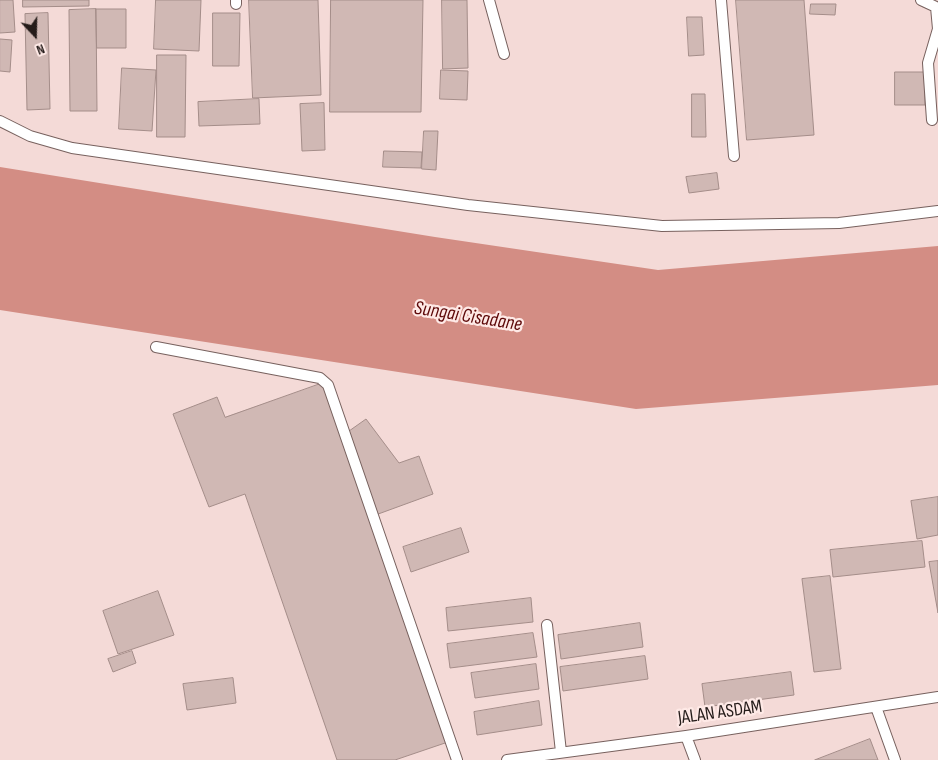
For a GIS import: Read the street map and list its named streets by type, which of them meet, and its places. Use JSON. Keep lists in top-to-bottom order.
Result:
{
  "streets": {
    "lane": ["JALAN ASDAM"]
  },
  "water": ["Sungai Cisadane"],
  "north": "bottom"
}
